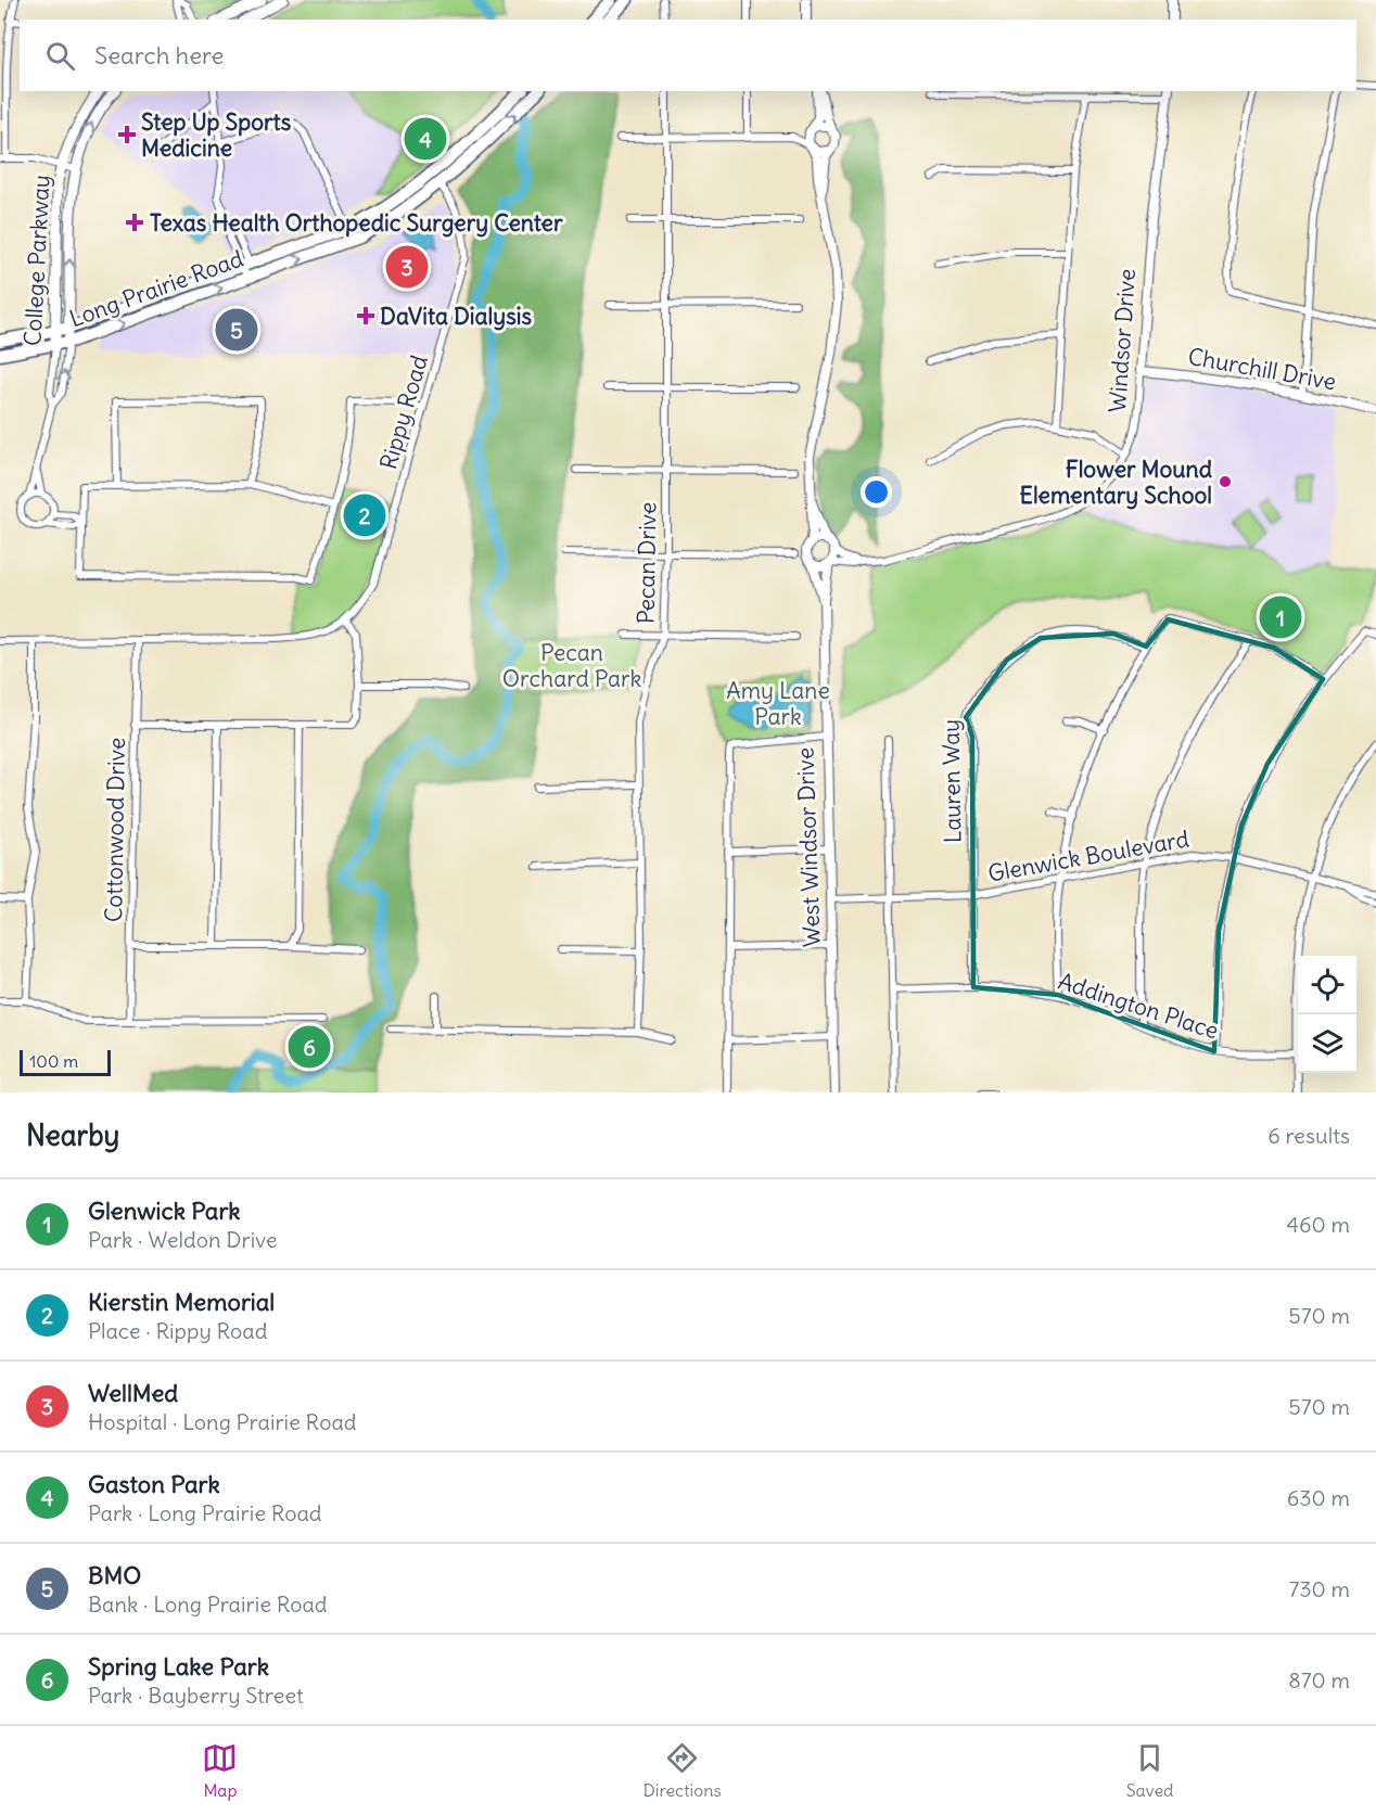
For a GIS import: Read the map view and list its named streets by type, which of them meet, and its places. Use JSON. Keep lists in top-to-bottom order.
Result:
{
  "streets": {
    "main road": ["College Parkway", "Long Prairie Road"],
    "street": [
      "Windsor Drive",
      "Churchill Drive",
      "Rippy Road",
      "Pecan Drive",
      "Lauren Way",
      "Cottonwood Drive",
      "West Windsor Drive",
      "Glenwick Boulevard",
      "Addington Place"
    ]
  },
  "crossings": [
    ["College Parkway", "Long Prairie Road"],
    ["Long Prairie Road", "Rippy Road"],
    ["Windsor Drive", "Churchill Drive"],
    ["Windsor Drive", "West Windsor Drive"],
    ["Lauren Way", "Glenwick Boulevard"],
    ["Lauren Way", "Addington Place"],
    ["West Windsor Drive", "Glenwick Boulevard"]
  ],
  "parks": ["Pecan Orchard Park", "Amy Lane Park"],
  "places": {
    "health": ["Step Up Sports Medicine", "Texas Health Orthopedic Surgery Center", "DaVita Dialysis"],
    "other": ["Flower Mound Elementary School"]
  },
  "scale_bar": "100 m",
  "page": {
    "search": "Search here",
    "pins": [
      "4",
      "3",
      "5",
      "2",
      "1",
      "6"
    ],
    "scale": "100 m",
    "heading": ["Nearby", "6 results"],
    "list": [
      {
        "mark": "1",
        "name": "Glenwick Park",
        "note": "Park · Weldon Drive",
        "value": "460 m"
      },
      {
        "mark": "2",
        "name": "Kierstin Memorial",
        "note": "Place · Rippy Road",
        "value": "570 m"
      },
      {
        "mark": "3",
        "name": "WellMed",
        "note": "Hospital · Long Prairie Road",
        "value": "570 m"
      },
      {
        "mark": "4",
        "name": "Gaston Park",
        "note": "Park · Long Prairie Road",
        "value": "630 m"
      },
      {
        "mark": "5",
        "name": "BMO",
        "note": "Bank · Long Prairie Road",
        "value": "730 m"
      },
      {
        "mark": "6",
        "name": "Spring Lake Park",
        "note": "Park · Bayberry Street",
        "value": "870 m"
      }
    ],
    "nav": ["Map", "Directions", "Saved"]
  }
}
